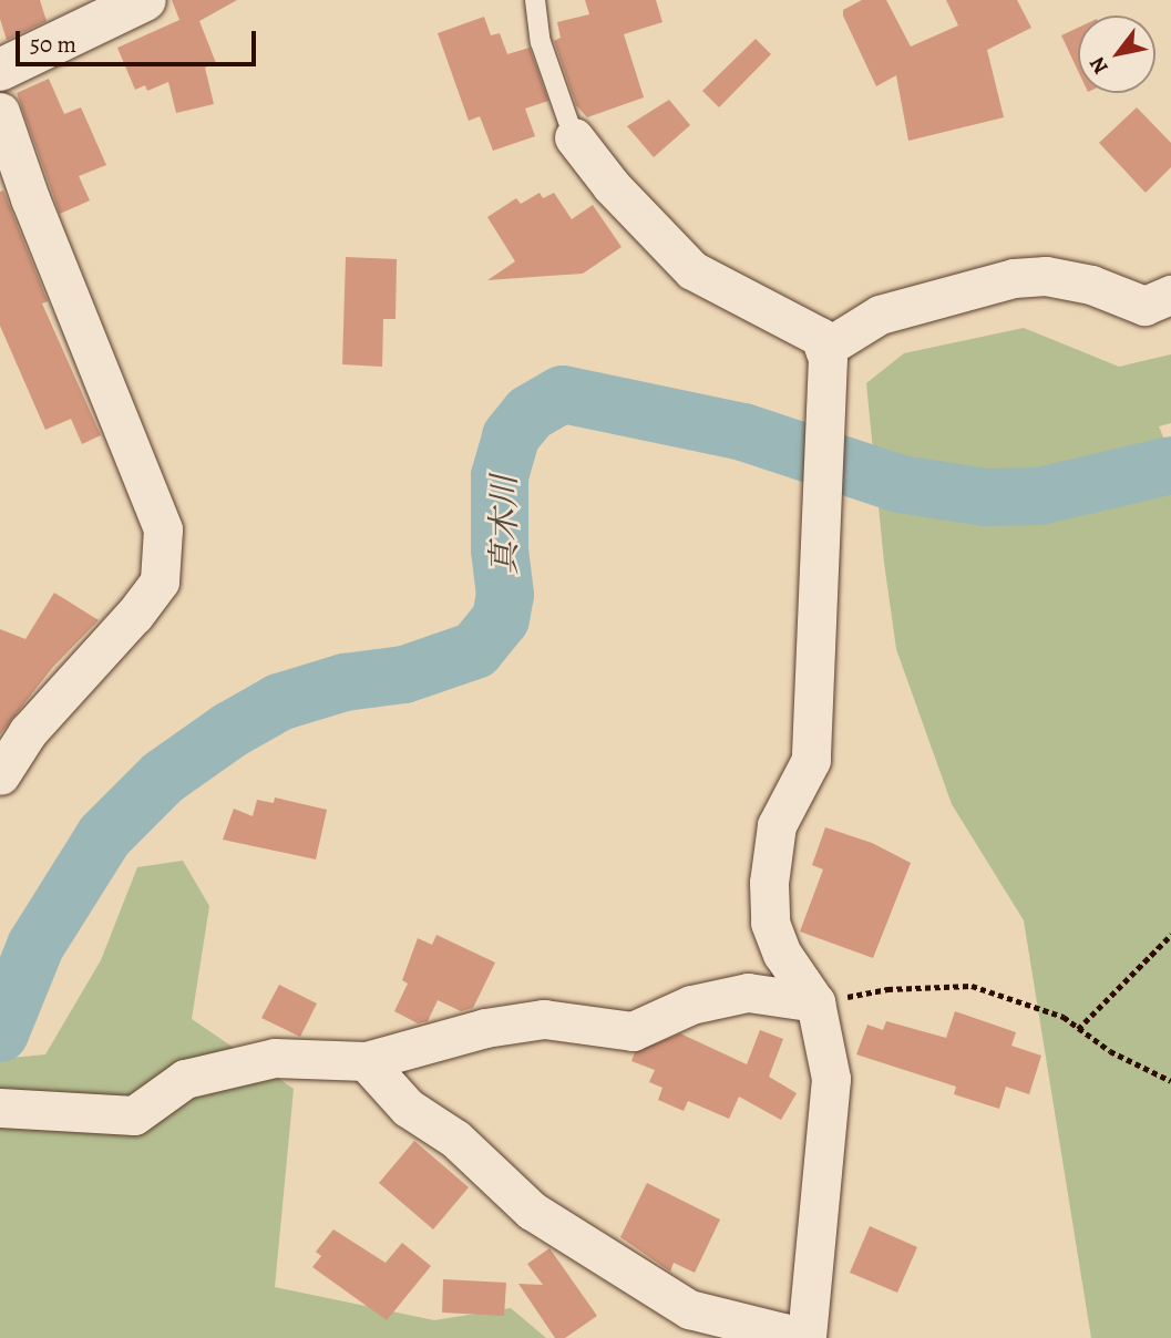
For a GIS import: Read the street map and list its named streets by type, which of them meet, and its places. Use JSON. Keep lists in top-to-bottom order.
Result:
{
  "water": ["真木川"],
  "scale_bar": "50 m",
  "north": "bottom left"
}
